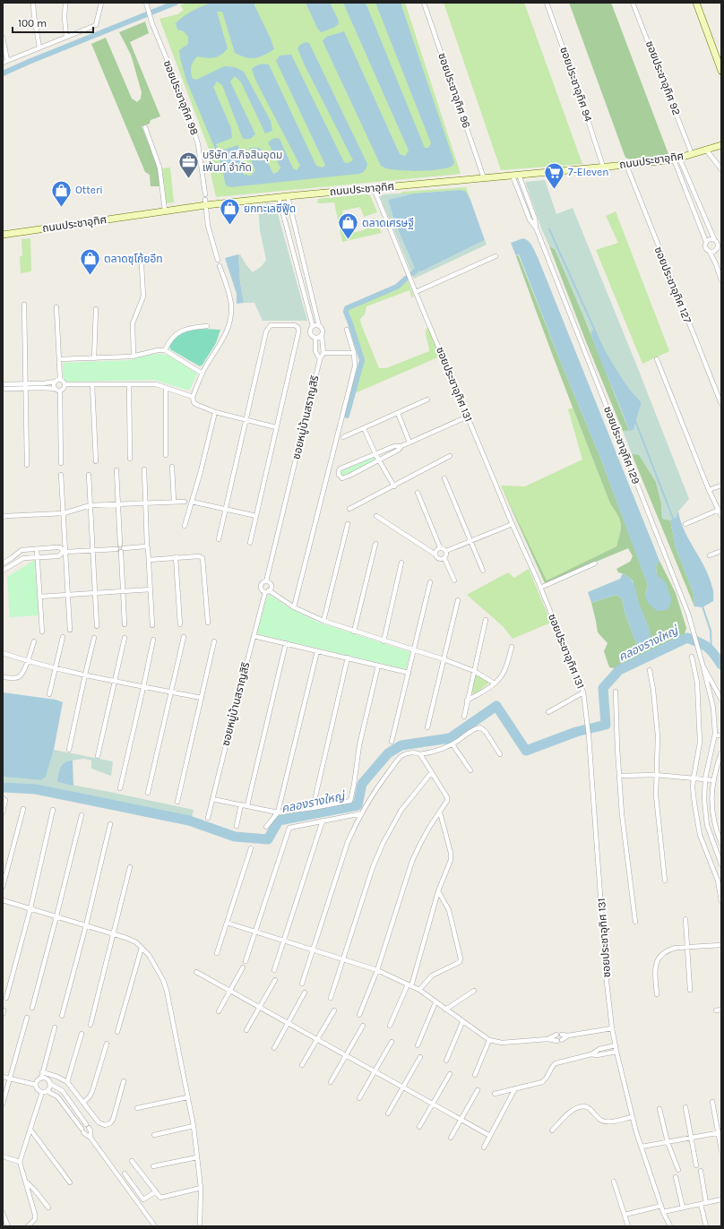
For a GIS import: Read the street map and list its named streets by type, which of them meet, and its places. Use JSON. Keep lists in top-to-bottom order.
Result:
{
  "streets": {
    "main road": ["ถนนประชาอุทิศ"],
    "street": [
      "ซอยประชาอุทิศ 92",
      "ซอยประชาอุทิศ 94",
      "ซอยประชาอุทิศ 96",
      "ซอยประชาอุทิศ 98",
      "ซอยประชาอุทิศ 127",
      "ซอยประชาอุทิศ 131",
      "ซอยหมู่บ้านสราญสิริ",
      "ซอยประชาอุทิศ 129"
    ]
  },
  "crossings": [
    ["ซอยประชาอุทิศ 92", "ถนนประชาอุทิศ"],
    ["ซอยประชาอุทิศ 94", "ถนนประชาอุทิศ"],
    ["ซอยประชาอุทิศ 96", "ถนนประชาอุทิศ"],
    ["ถนนประชาอุทิศ", "ซอยประชาอุทิศ 127"],
    ["ถนนประชาอุทิศ", "ซอยประชาอุทิศ 131"],
    ["ถนนประชาอุทิศ", "ซอยหมู่บ้านสราญสิริ"],
    ["ถนนประชาอุทิศ", "ซอยประชาอุทิศ 129"]
  ],
  "water": ["คลองรางใหญ่"],
  "places": {
    "office": ["บริษัท ส.กิจสินอุดม เพ้นท์ จำกัด"],
    "supermarket": ["7-Eleven"],
    "shop": [
      "Otteri",
      "ยกทะเลซีฟู๊ด",
      "ตลาดเศรษฐี",
      "ตลาดซุโก้ยอีท"
    ]
  },
  "scale_bar": "100 m"
}
